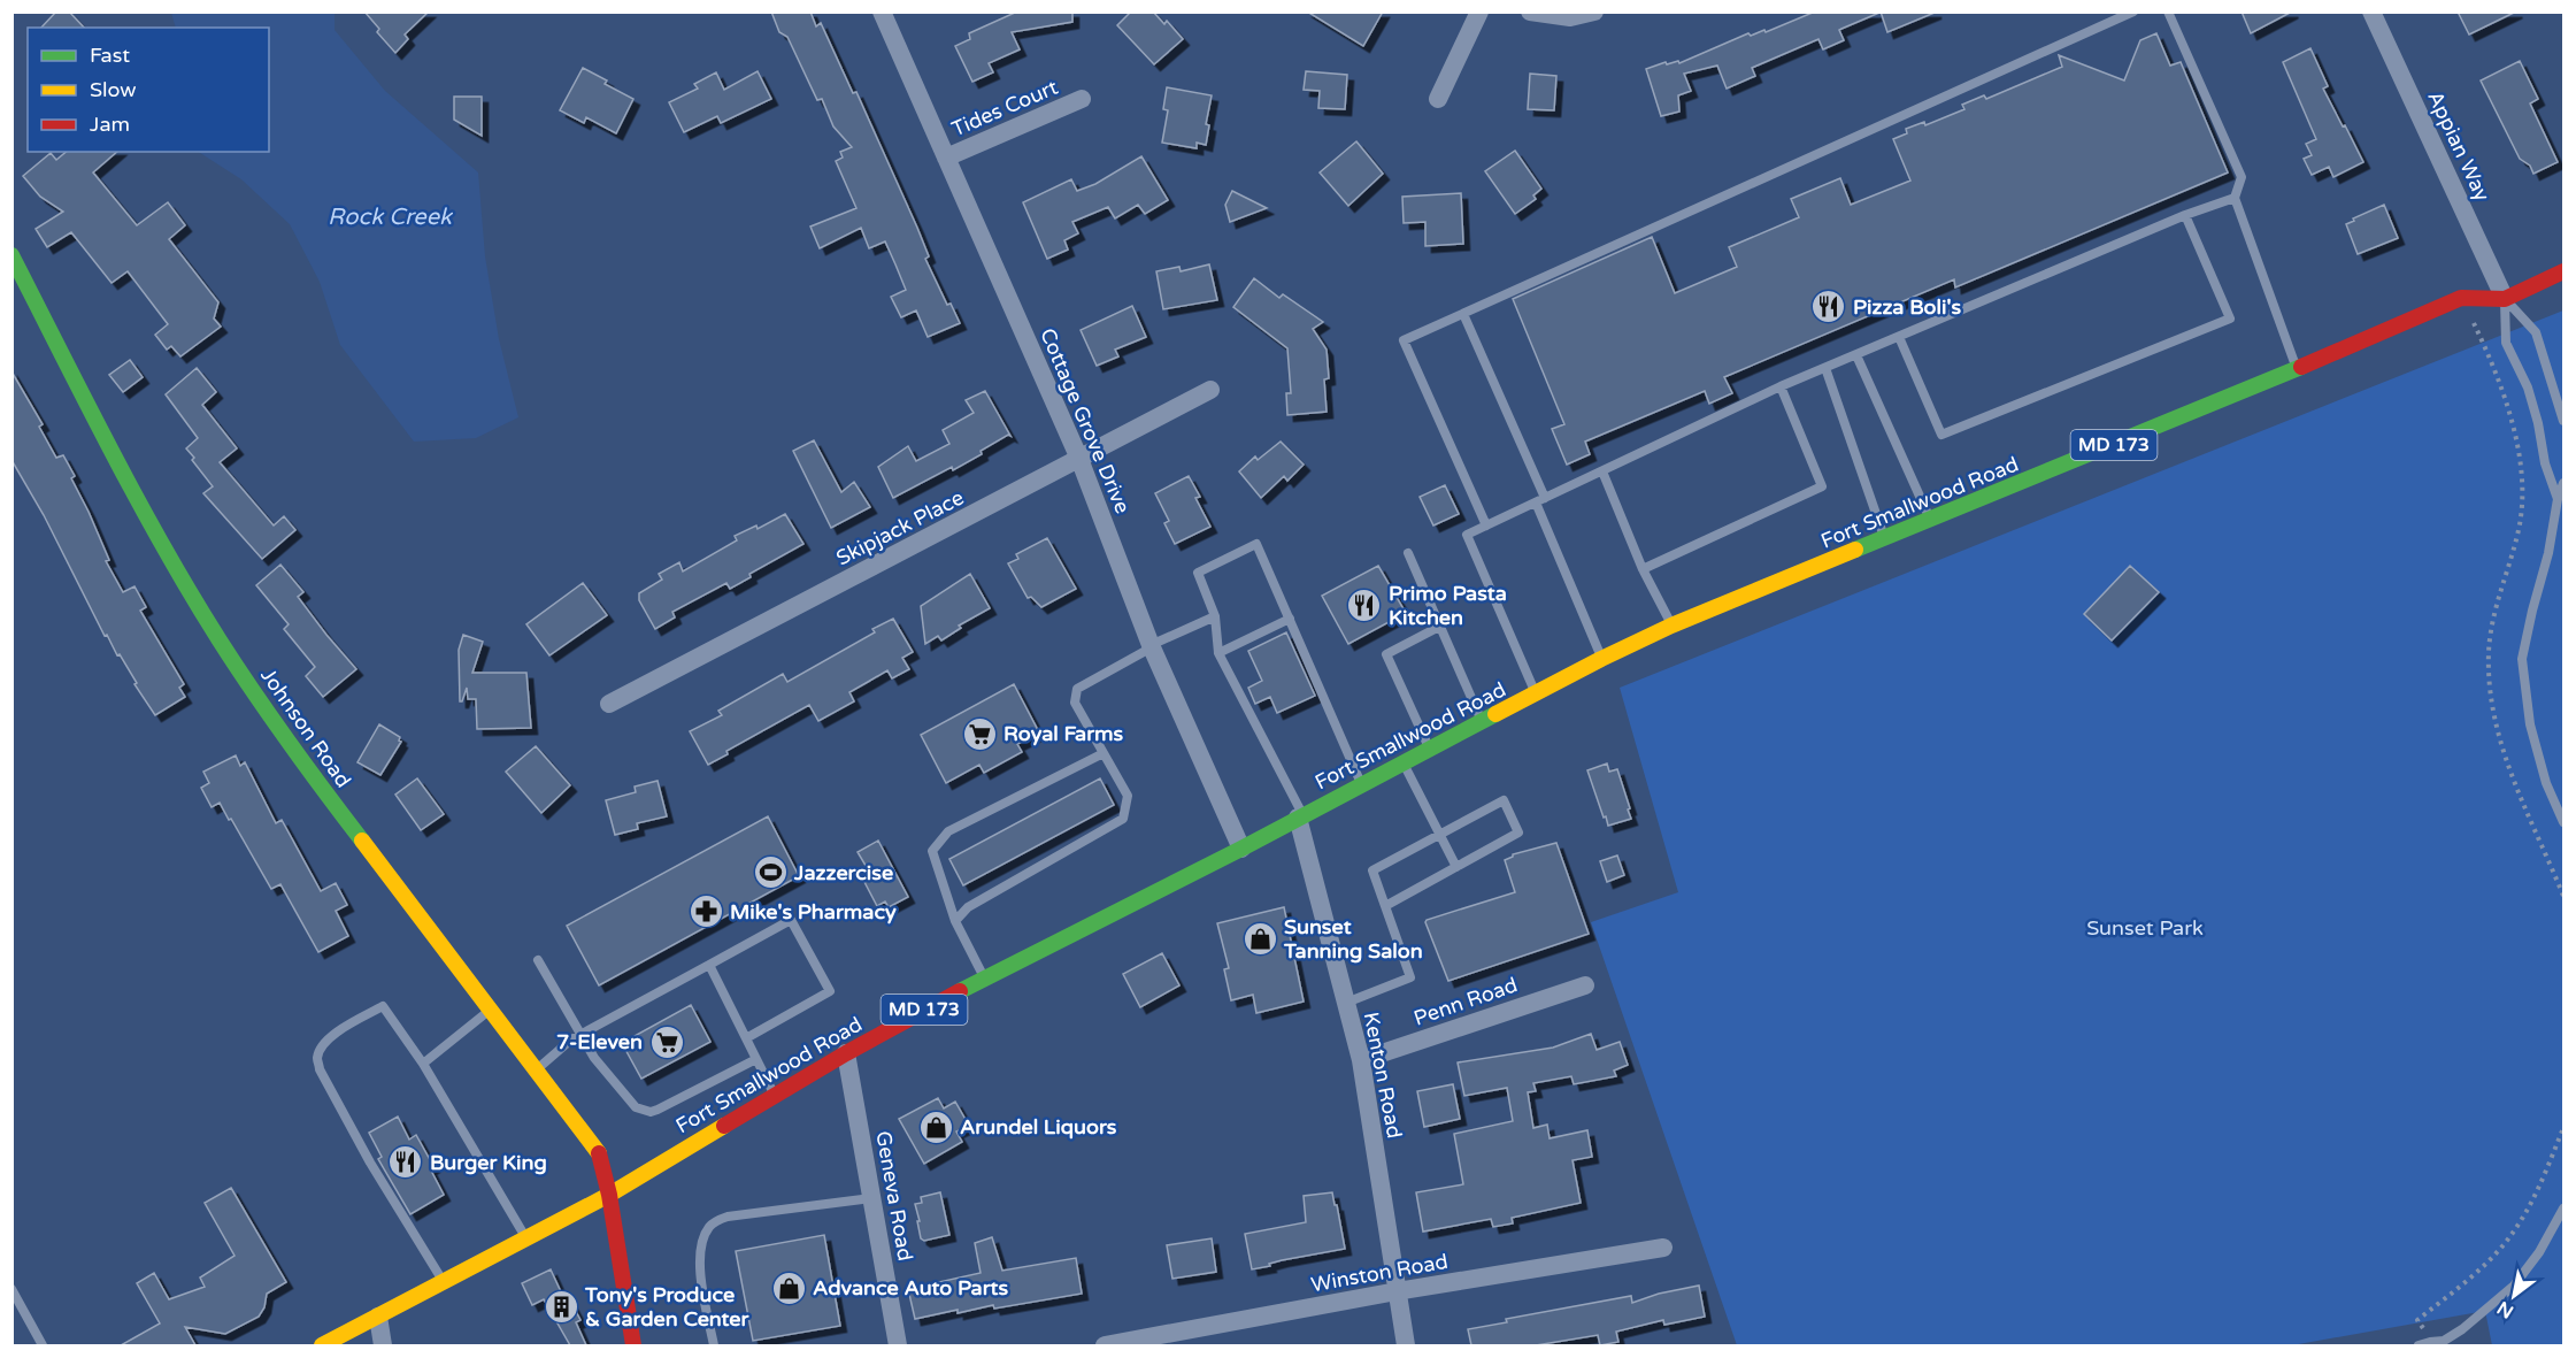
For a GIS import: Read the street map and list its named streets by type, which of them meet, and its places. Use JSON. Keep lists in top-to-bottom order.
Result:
{
  "streets": {
    "main road": ["MD 173", "Fort Smallwood Road", "Johnson Road"],
    "street": [
      "Tides Court",
      "Appian Way",
      "Cottage Grove Drive",
      "Skipjack Place",
      "Penn Road",
      "Kenton Road",
      "Geneva Road",
      "Winston Road"
    ]
  },
  "crossings": [
    ["Tides Court", "Cottage Grove Drive"],
    ["Appian Way", "Fort Smallwood Road"],
    ["Cottage Grove Drive", "Fort Smallwood Road"],
    ["Cottage Grove Drive", "Skipjack Place"],
    ["Fort Smallwood Road", "Johnson Road"],
    ["Fort Smallwood Road", "Kenton Road"],
    ["Fort Smallwood Road", "Geneva Road"],
    ["Penn Road", "Kenton Road"],
    ["Kenton Road", "Winston Road"]
  ],
  "water": ["Rock Creek"],
  "parks": ["Sunset Park"],
  "places": {
    "restaurant": ["Pizza Boli's", "Primo Pasta Kitchen", "Burger King"],
    "supermarket": ["Royal Farms", "7-Eleven"],
    "sports": ["Jazzercise"],
    "pharmacy": ["Mike's Pharmacy"],
    "shop": ["Sunset Tanning Salon", "Arundel Liquors", "Advance Auto Parts"],
    "building": ["Tony's Produce & Garden Center"]
  },
  "legend": ["Fast", "Slow", "Jam"],
  "north": "bottom left"
}
